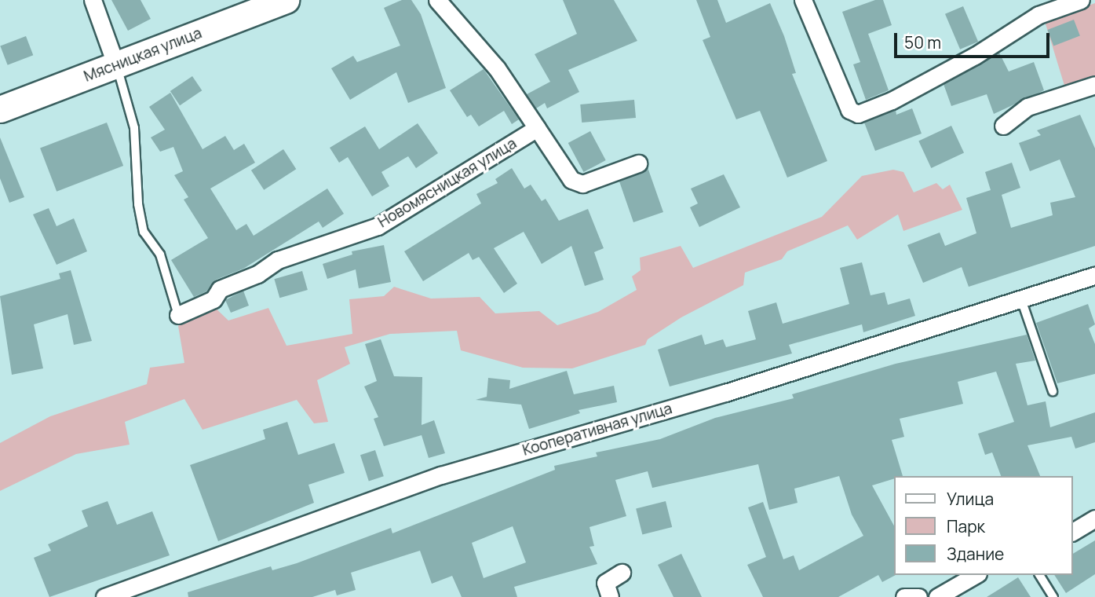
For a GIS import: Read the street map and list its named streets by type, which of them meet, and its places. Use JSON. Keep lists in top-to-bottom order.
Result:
{
  "streets": {
    "main road": ["Мясницкая улица"],
    "street": ["Новомясницкая улица", "Кооперативная улица"]
  },
  "legend": ["Улица", "Парк", "Здание"],
  "scale_bar": "50 m"
}
